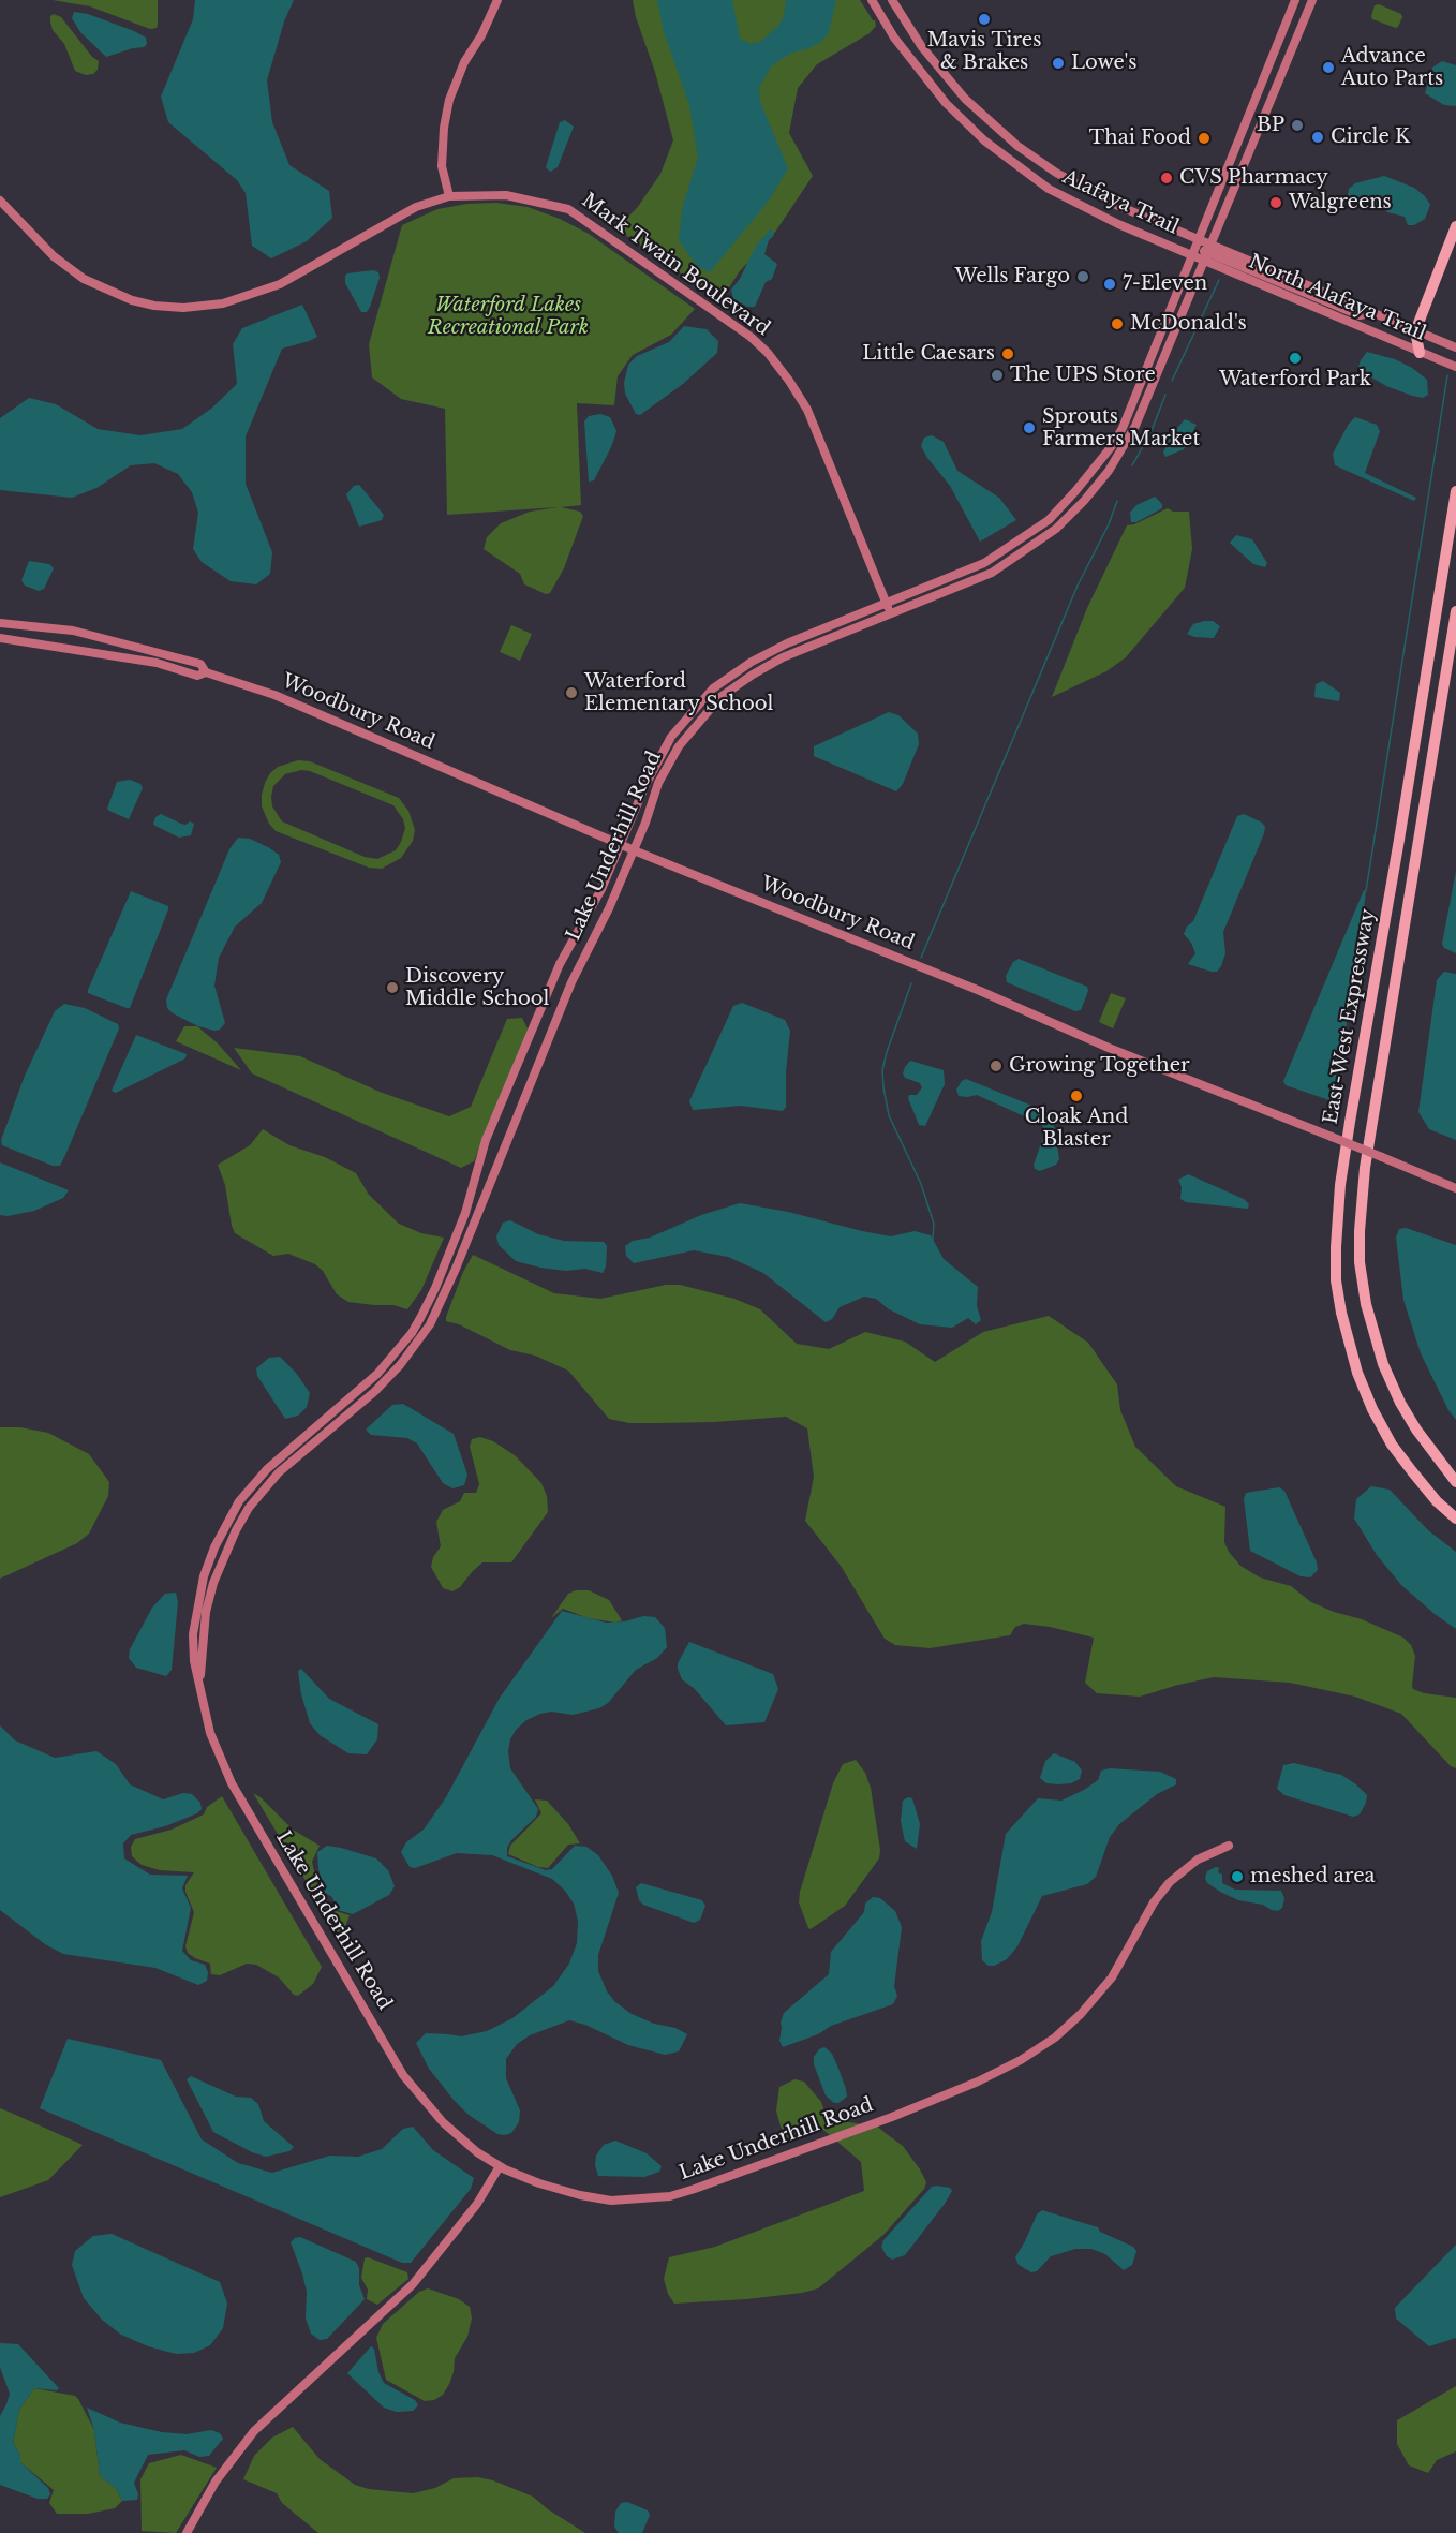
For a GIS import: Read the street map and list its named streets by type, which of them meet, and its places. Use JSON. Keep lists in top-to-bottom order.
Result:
{
  "streets": {
    "highway": ["East-West Expressway"],
    "street": [
      "Alafaya Trail",
      "Mark Twain Boulevard",
      "North Alafaya Trail",
      "Woodbury Road",
      "Lake Underhill Road"
    ]
  },
  "crossings": [
    ["Alafaya Trail", "North Alafaya Trail"],
    ["Alafaya Trail", "Lake Underhill Road"],
    ["Mark Twain Boulevard", "Lake Underhill Road"],
    ["North Alafaya Trail", "Lake Underhill Road"],
    ["Woodbury Road", "Lake Underhill Road"]
  ],
  "parks": ["Waterford Lakes Recreational Park"],
  "places": [
    "Mavis Tires & Brakes",
    "Lowe's",
    "Advance Auto Parts",
    "BP",
    "Circle K",
    "Thai Food",
    "CVS Pharmacy",
    "Walgreens",
    "Wells Fargo",
    "7-Eleven",
    "McDonald's",
    "Little Caesars",
    "Waterford Park",
    "The UPS Store",
    "Sprouts Farmers Market",
    "Waterford Elementary School",
    "Discovery Middle School",
    "Growing Together",
    "Cloak And Blaster",
    "meshed area"
  ]
}
